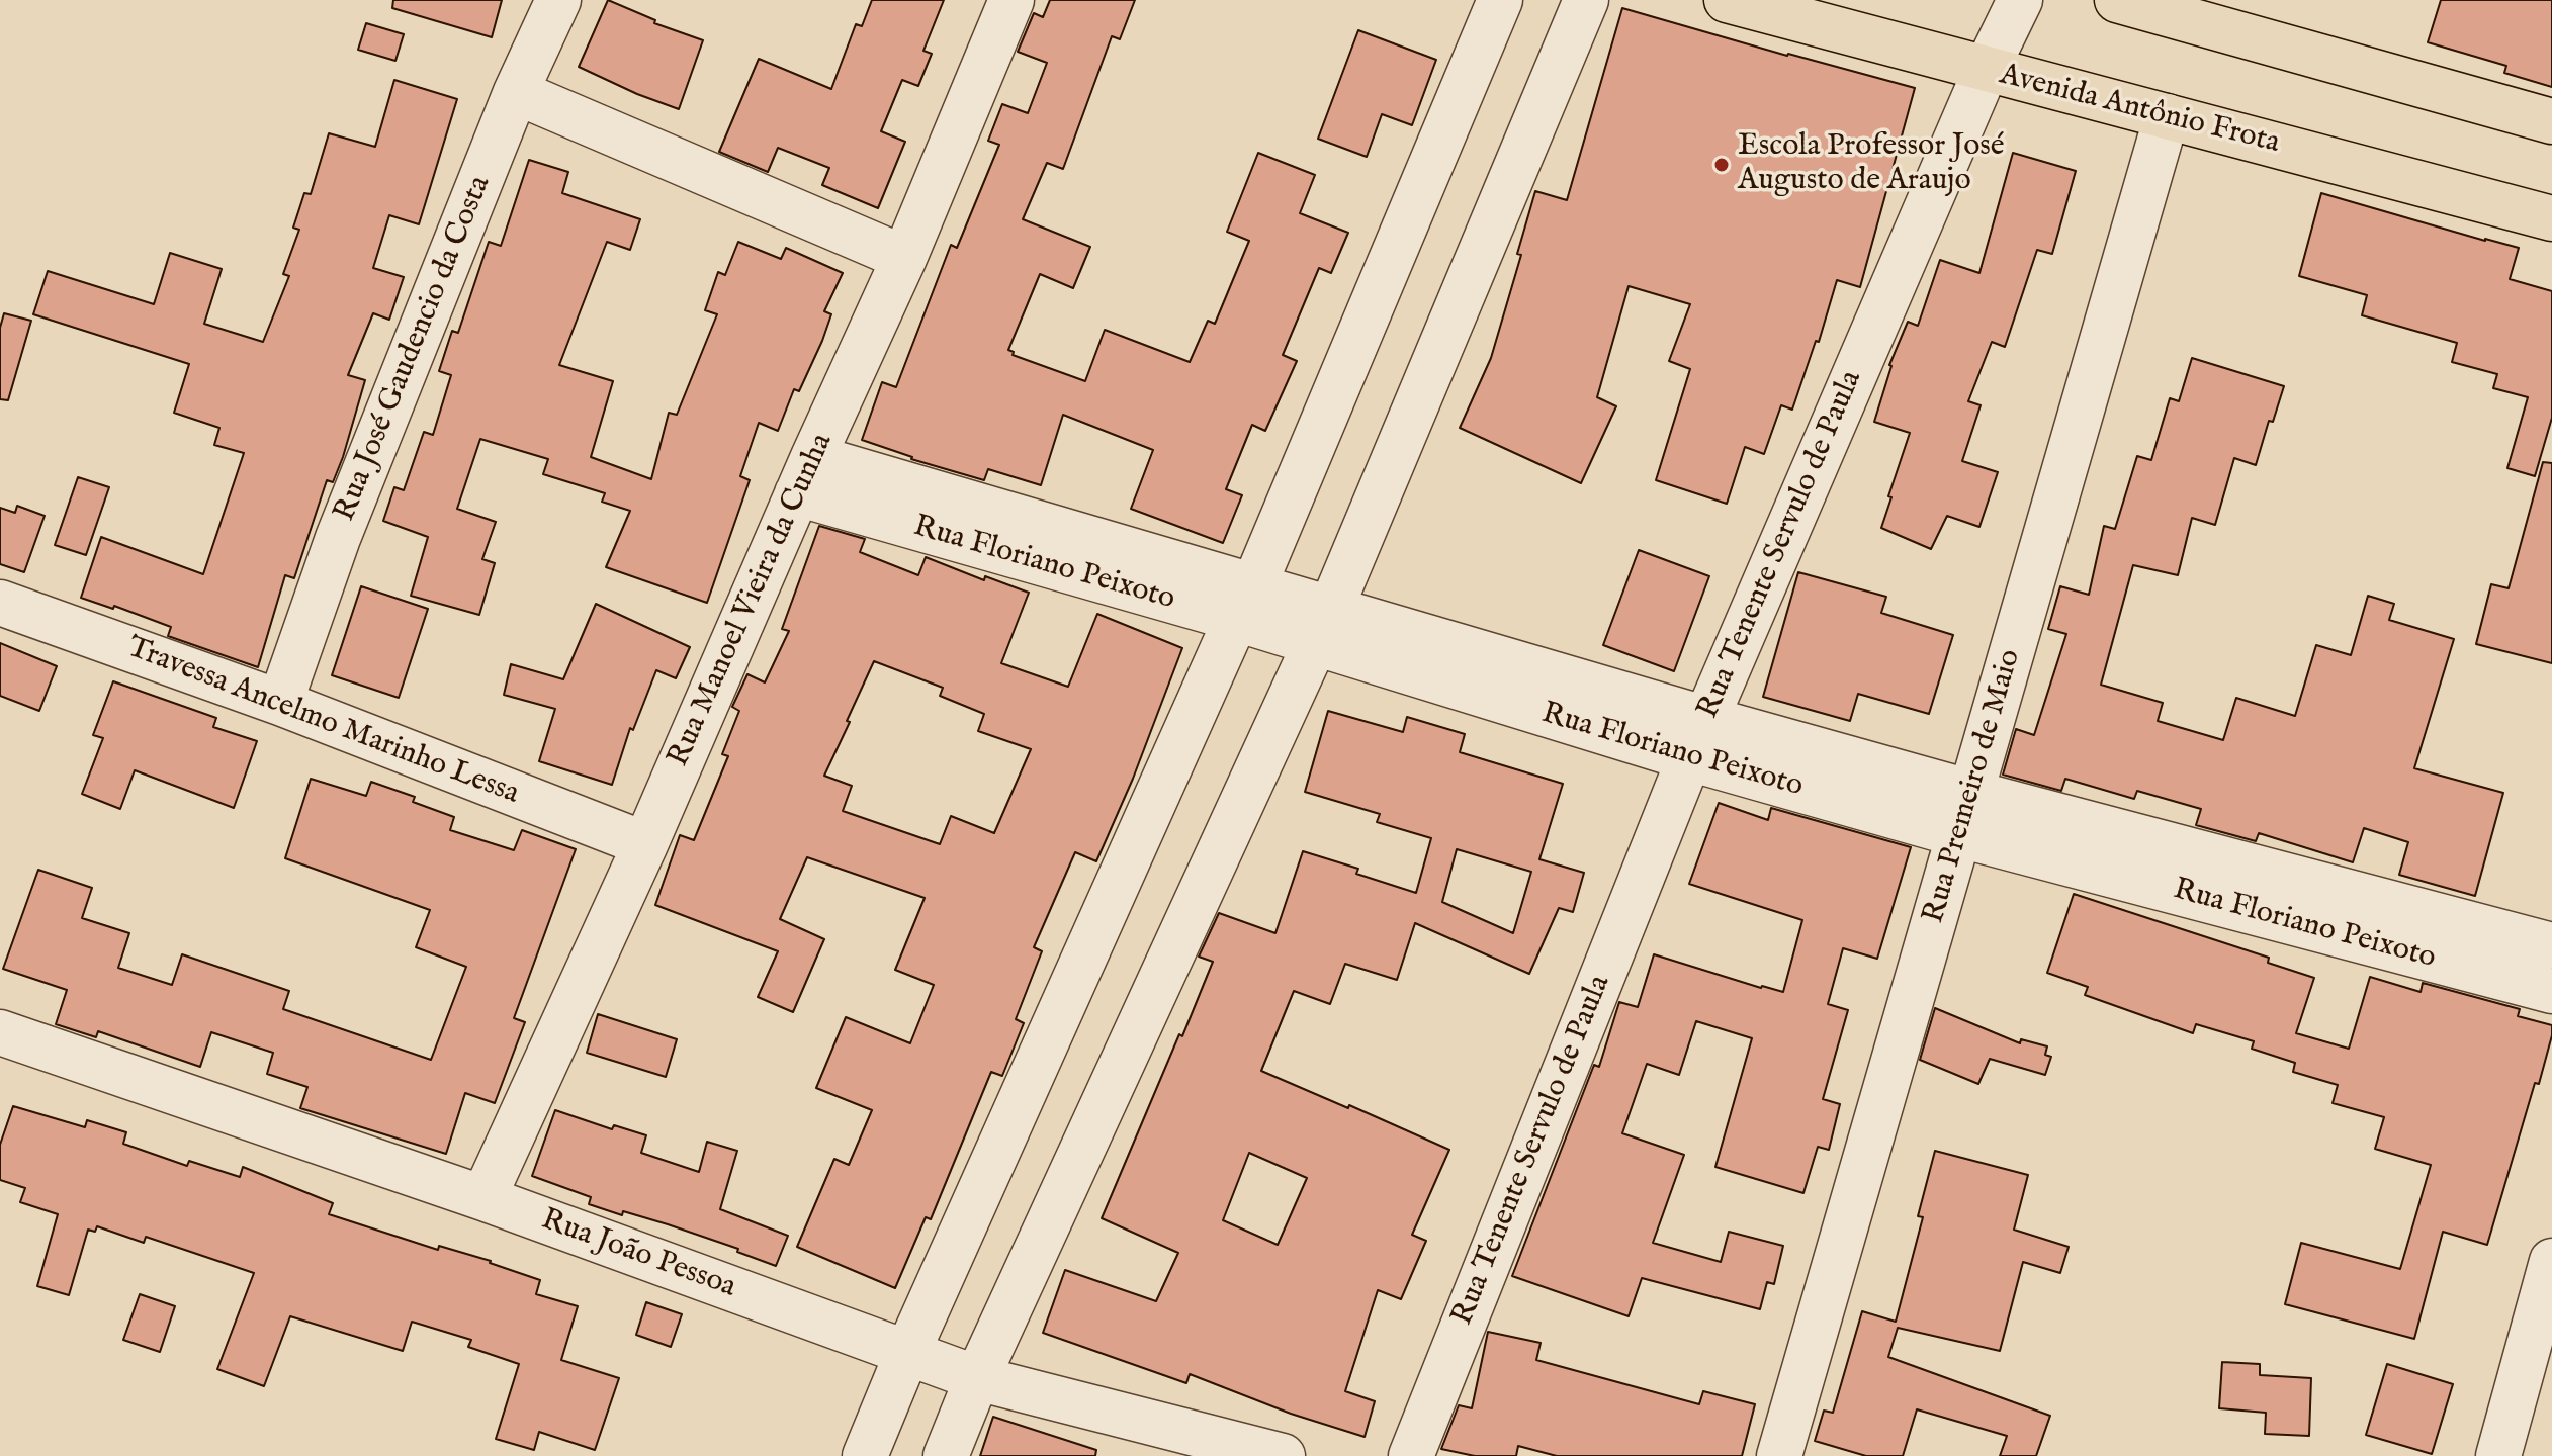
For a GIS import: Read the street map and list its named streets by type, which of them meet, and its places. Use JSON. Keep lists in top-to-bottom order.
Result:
{
  "streets": {
    "main road": ["Avenida Antônio Frota"],
    "street": [
      "Rua José Gaudencio da Costa",
      "Rua Tenente Servulo de Paula",
      "Rua Floriano Peixoto",
      "Rua Manoel Vieira da Cunha",
      "Travessa Ancelmo Marinho Lessa",
      "Rua Premeiro de Maio",
      "Rua João Pessoa"
    ]
  },
  "crossings": [
    ["Avenida Antônio Frota", "Rua Tenente Servulo de Paula"],
    ["Avenida Antônio Frota", "Rua Premeiro de Maio"],
    ["Rua José Gaudencio da Costa", "Travessa Ancelmo Marinho Lessa"],
    ["Rua Tenente Servulo de Paula", "Rua Floriano Peixoto"],
    ["Rua Floriano Peixoto", "Rua Manoel Vieira da Cunha"],
    ["Rua Floriano Peixoto", "Rua Premeiro de Maio"],
    ["Rua Manoel Vieira da Cunha", "Travessa Ancelmo Marinho Lessa"],
    ["Rua Manoel Vieira da Cunha", "Rua João Pessoa"]
  ],
  "places": ["Escola Professor José Augusto de Araujo"]
}
